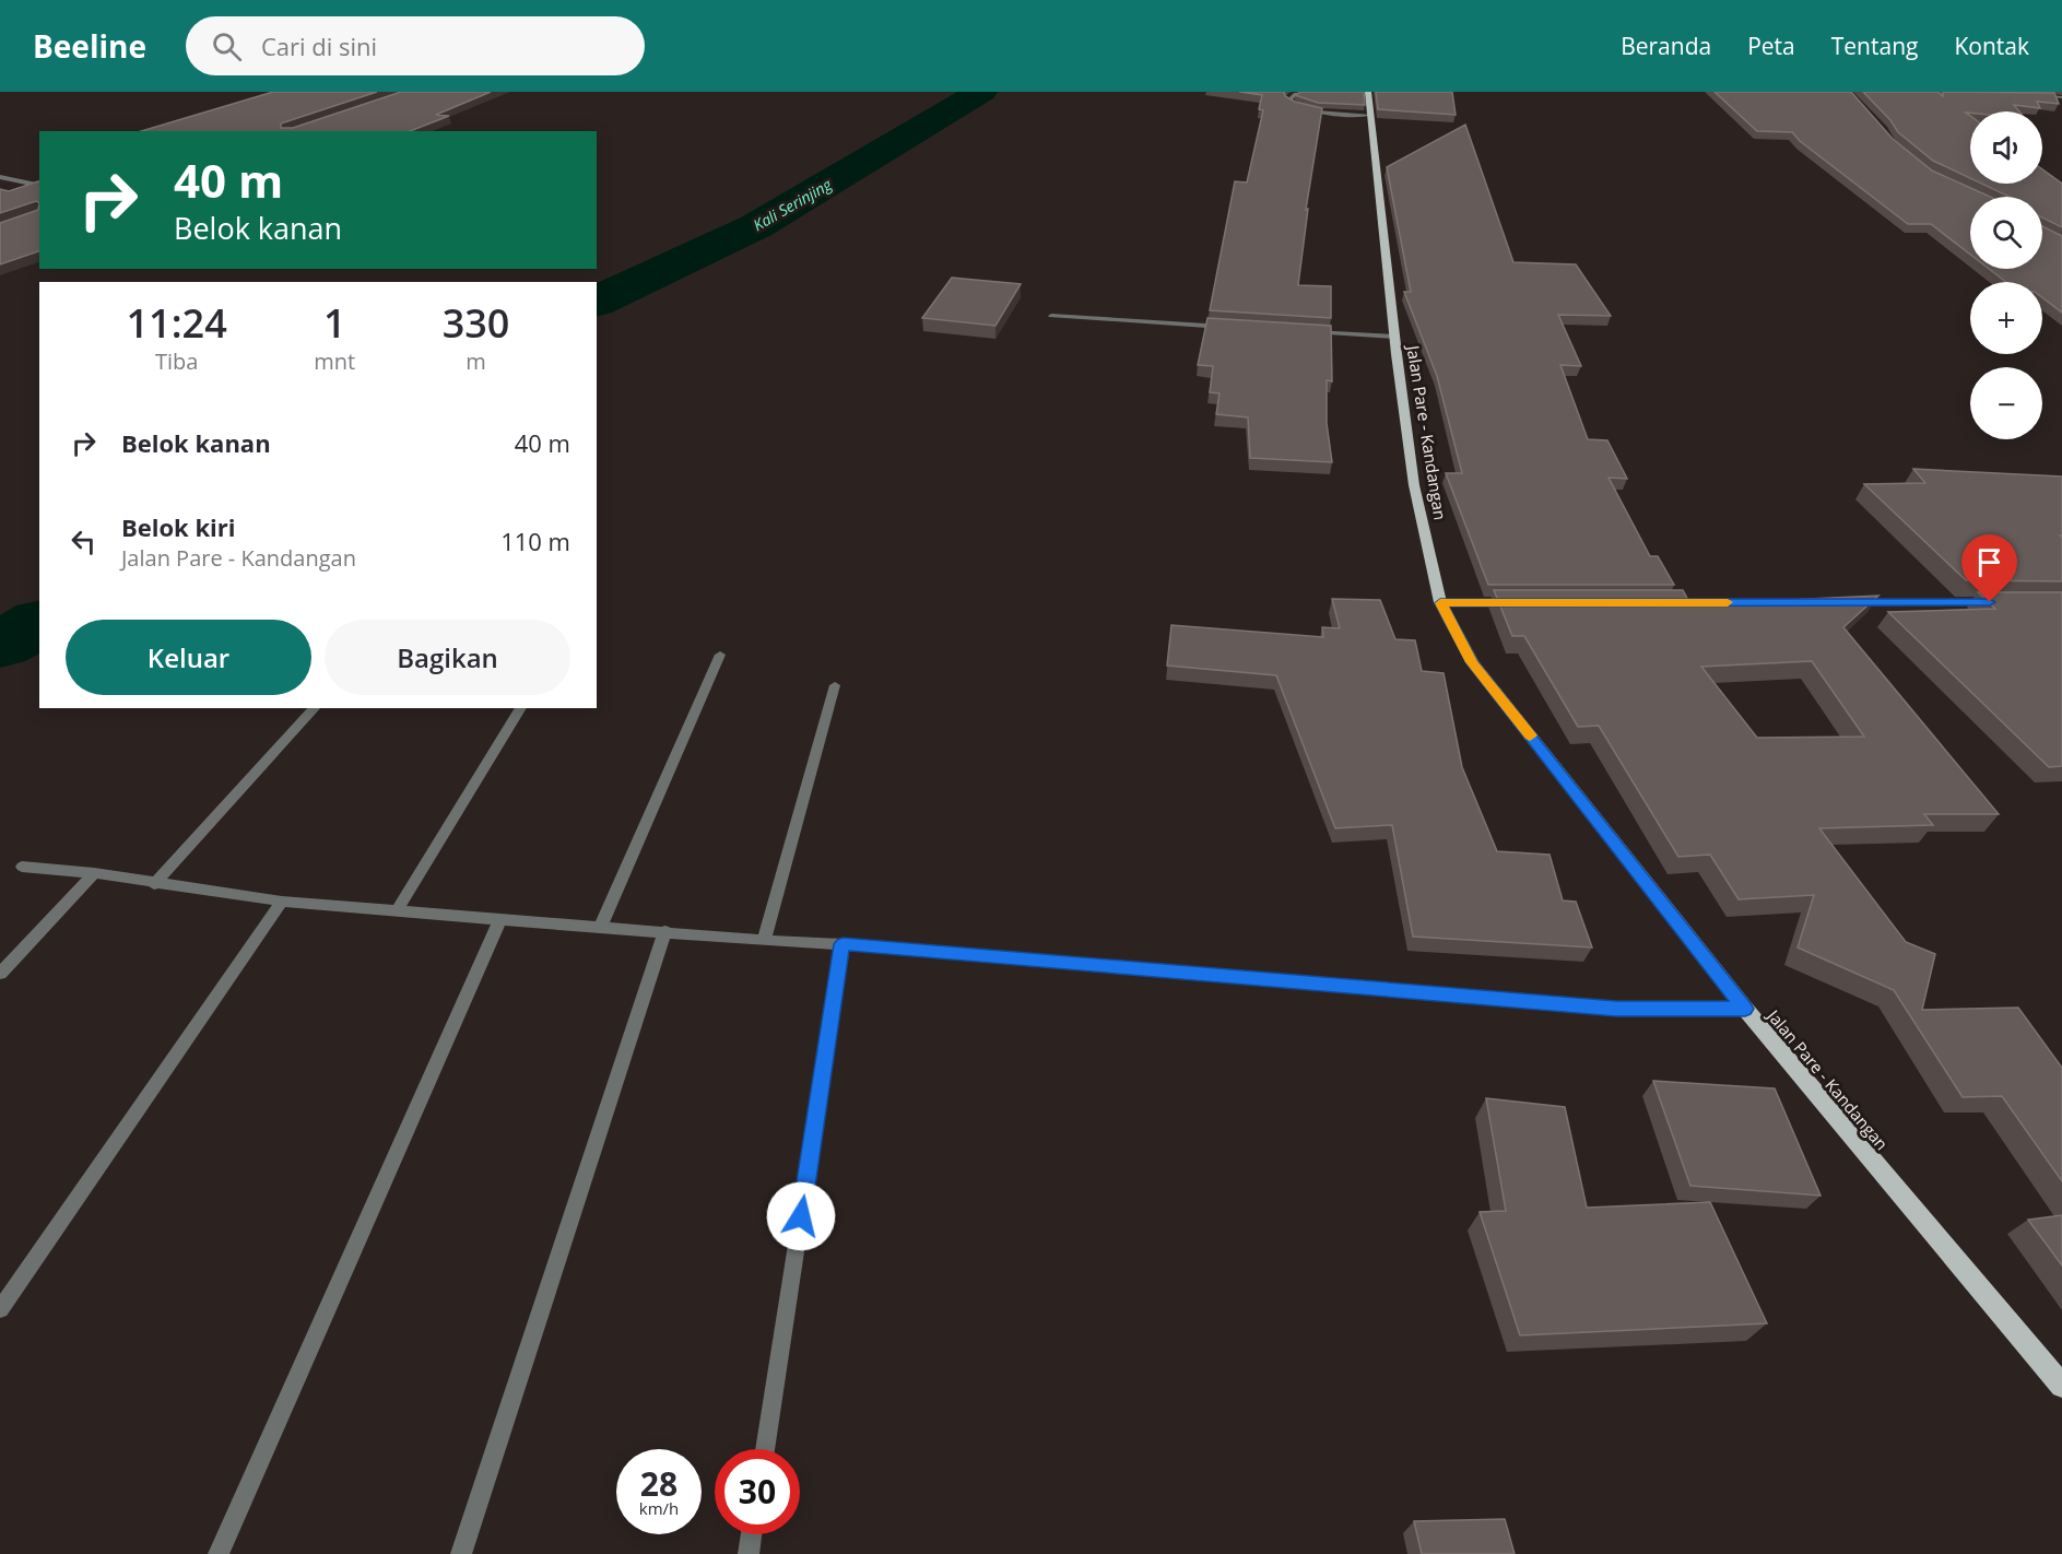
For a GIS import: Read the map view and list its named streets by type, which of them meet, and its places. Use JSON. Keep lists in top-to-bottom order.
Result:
{
  "streets": {
    "main road": ["Jalan Pare - Kandangan"]
  },
  "water": ["Kali Serinjing"],
  "page": {
    "header": "Beeline",
    "search": "Cari di sini",
    "nav": [
      "Beranda",
      "Peta",
      "Tentang",
      "Kontak"
    ],
    "map_buttons": ["+", "−"],
    "turn": ["40 m", "Belok kanan"],
    "eta": [
      "11:24",
      "Tiba",
      "1",
      "mnt",
      "330",
      "m"
    ],
    "list": [
      {
        "name": "Belok kanan",
        "value": "40 m"
      },
      {
        "name": "Belok kiri",
        "note": "Jalan Pare - Kandangan",
        "value": "110 m"
      }
    ],
    "buttons": ["Keluar", "Bagikan"],
    "speed": "28 km/h",
    "limit": "30"
  }
}
